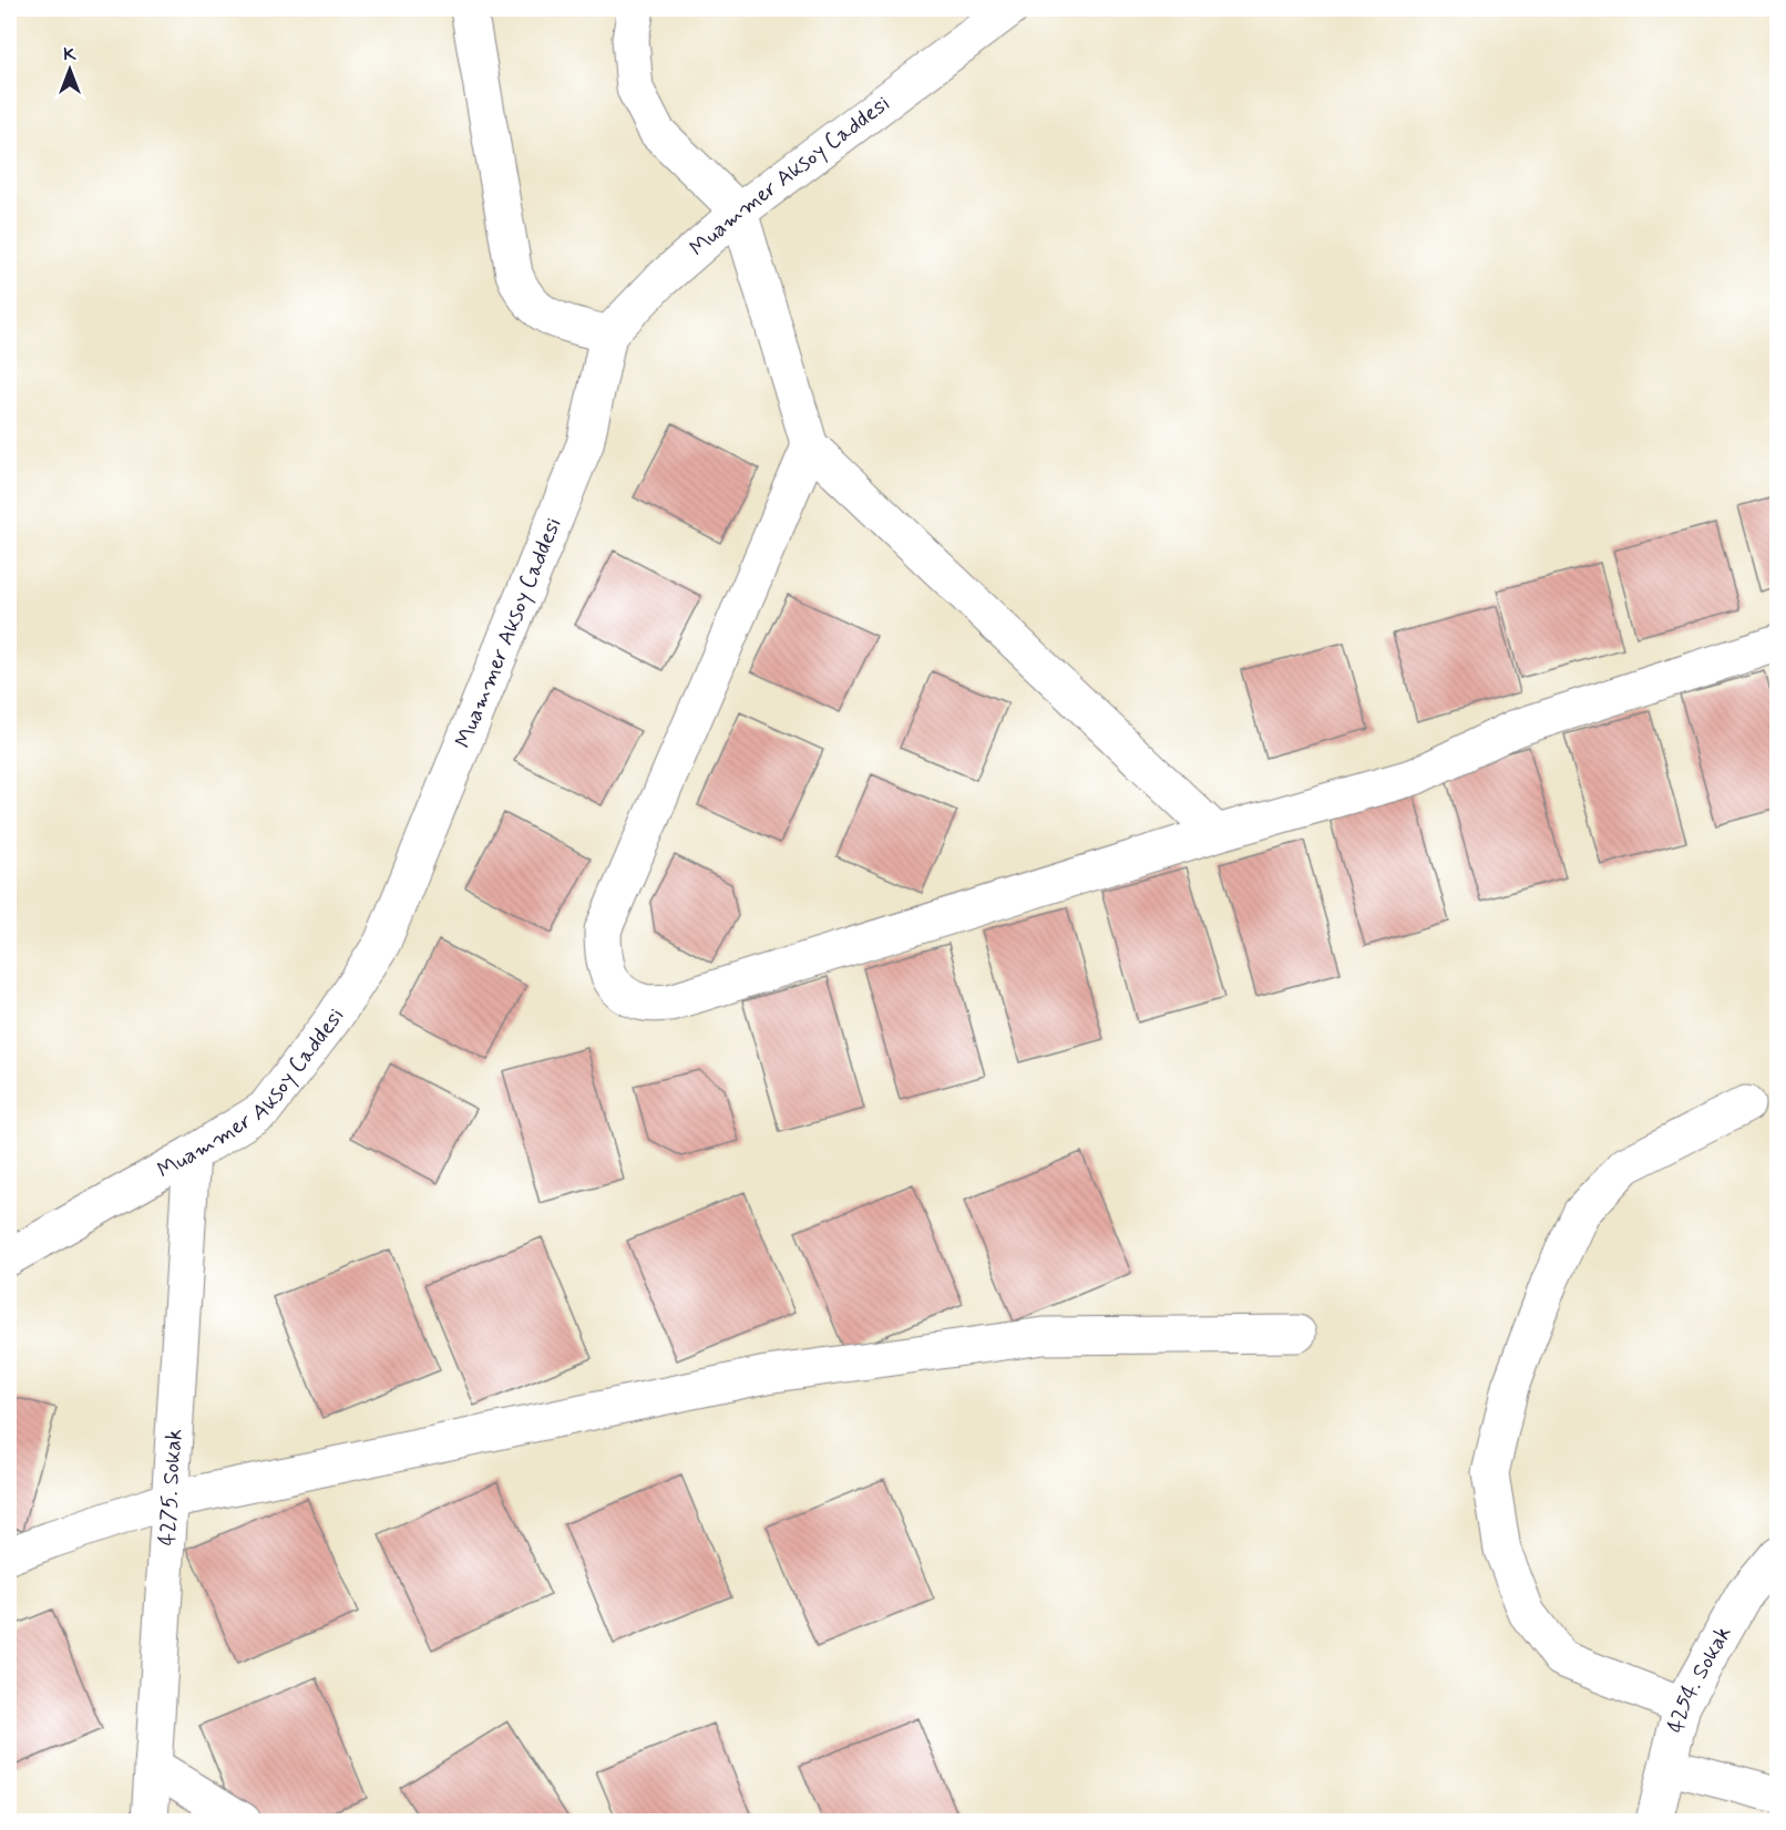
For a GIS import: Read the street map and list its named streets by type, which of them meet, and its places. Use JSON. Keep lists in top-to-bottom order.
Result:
{
  "streets": {
    "street": ["Muammer Aksoy Caddesi", "4275. Sokak", "4254. Sokak"]
  },
  "crossings": [
    ["Muammer Aksoy Caddesi", "4275. Sokak"]
  ],
  "north": "top"
}
